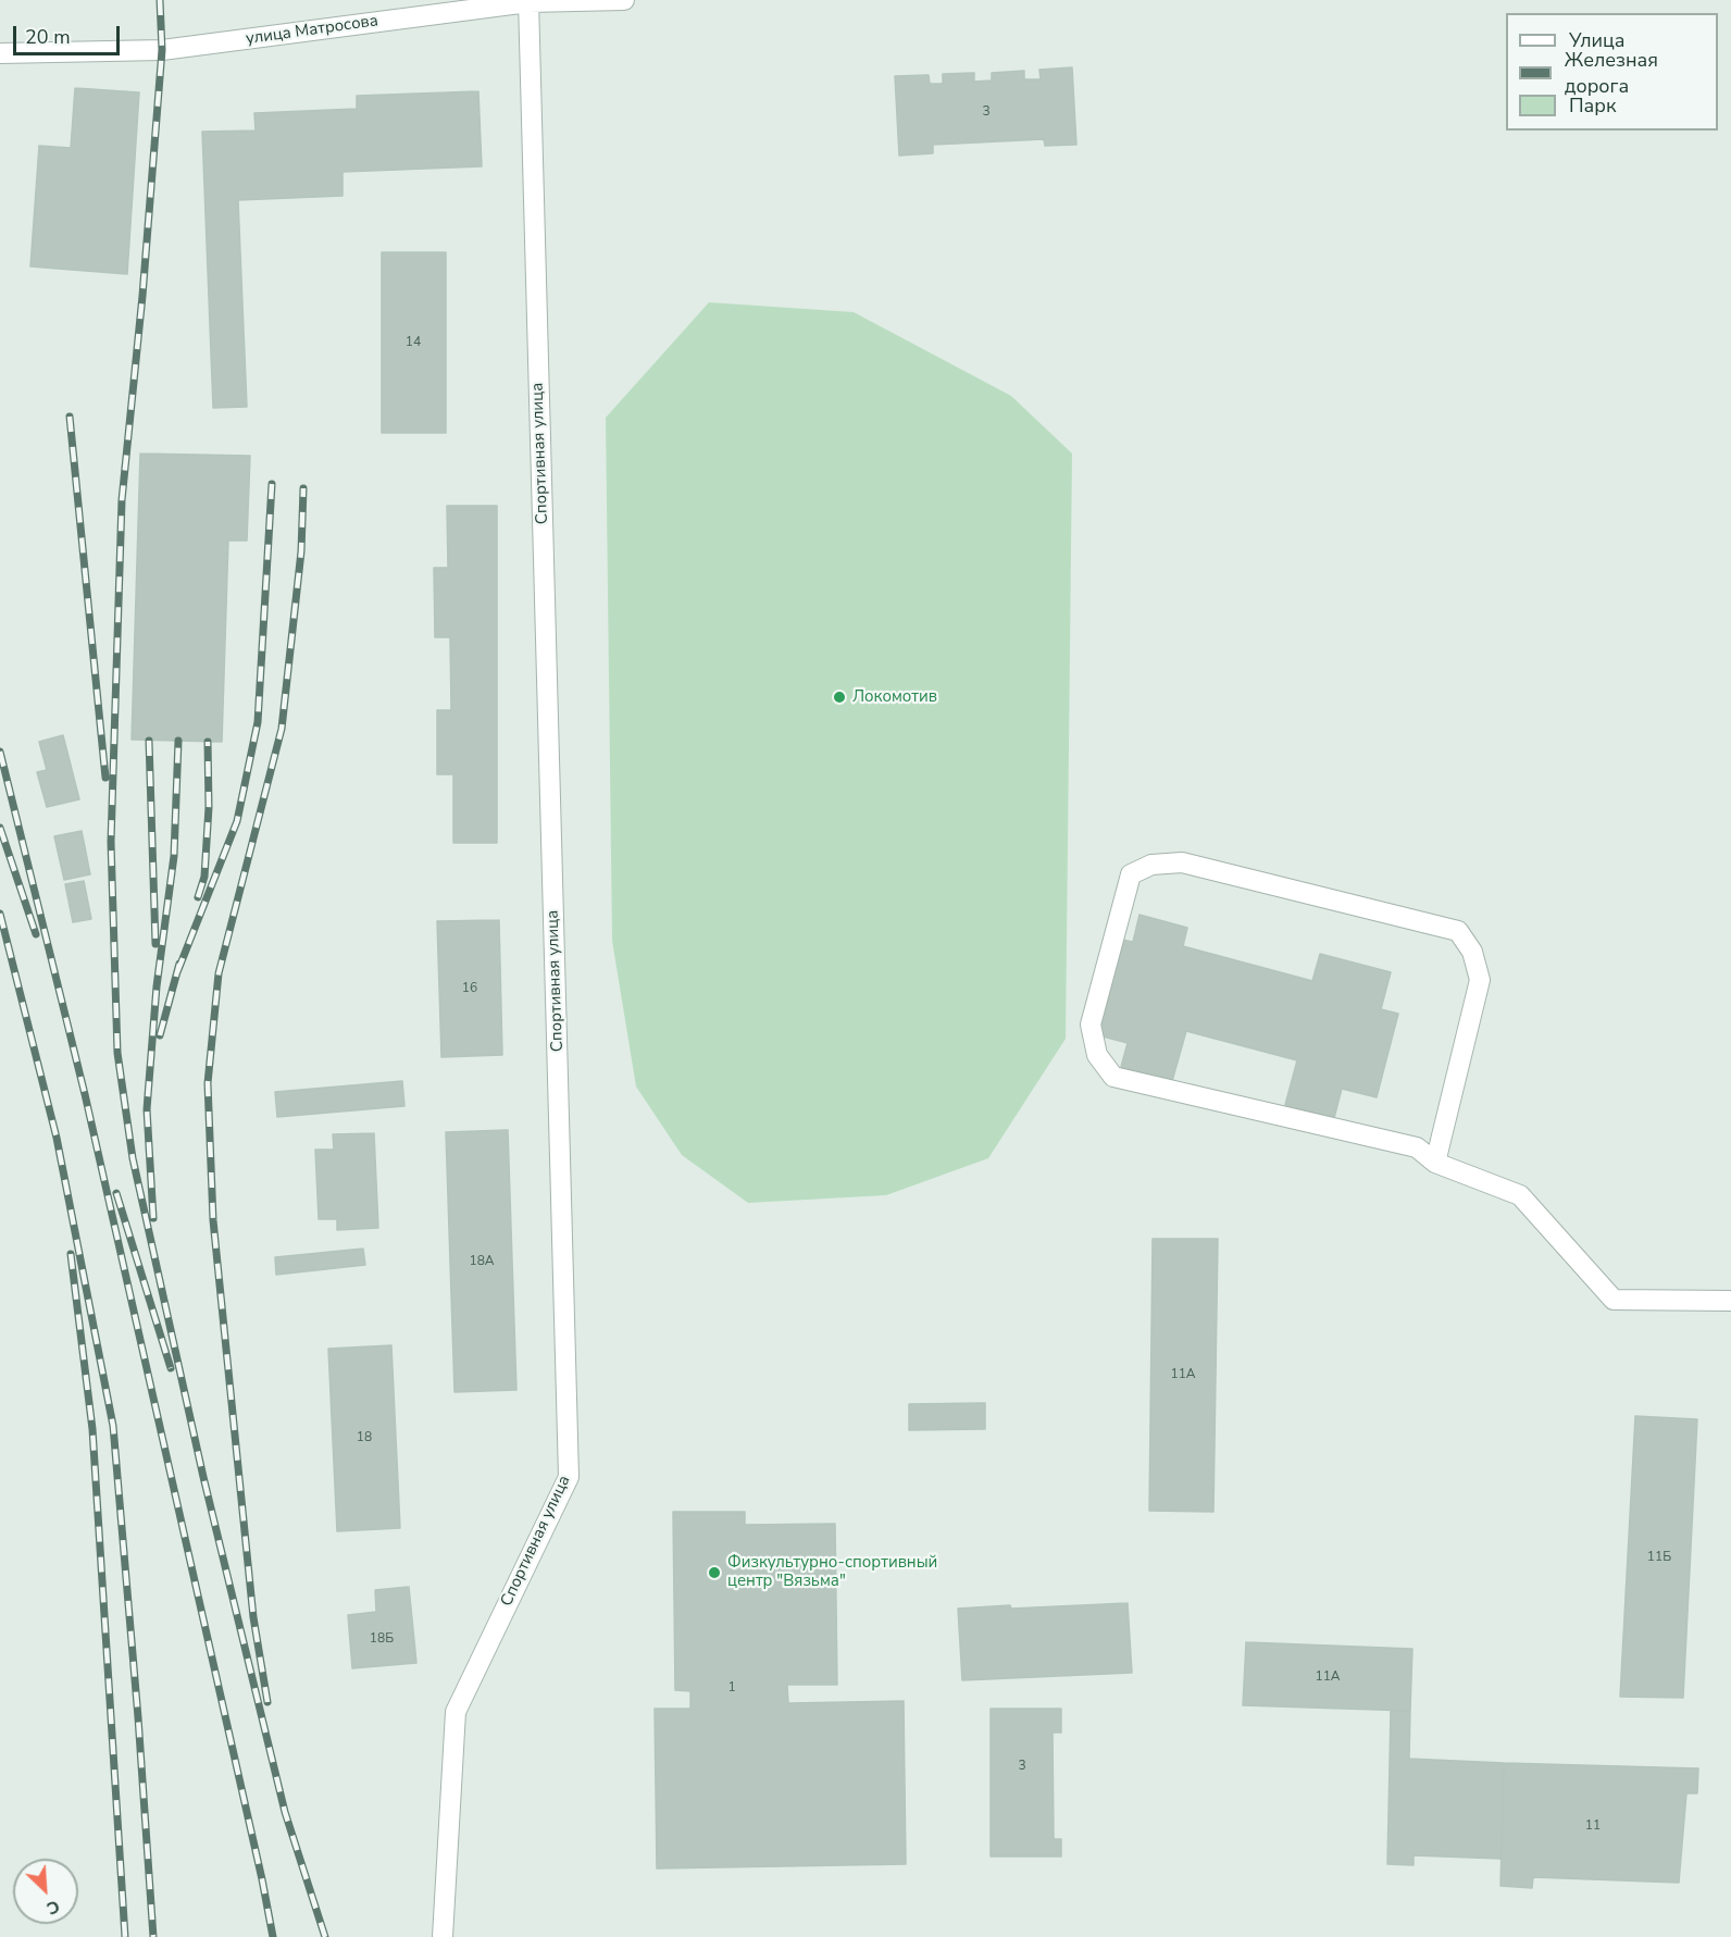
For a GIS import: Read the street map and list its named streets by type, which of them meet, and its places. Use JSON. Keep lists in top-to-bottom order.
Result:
{
  "streets": {
    "street": ["улица Матросова", "Спортивная улица"]
  },
  "crossings": [
    ["улица Матросова", "Спортивная улица"]
  ],
  "places": ["Локомотив", "Физкультурно-спортивный центр \"Вязьма\""],
  "house_numbers": [
    "3",
    "14",
    "16",
    "18А",
    "11А",
    "18",
    "11Б",
    "18Б",
    "11А",
    "1",
    "3",
    "11"
  ],
  "legend": ["Улица", "Железная дорога", "Парк"],
  "scale_bar": "20 m",
  "north": "bottom right"
}
